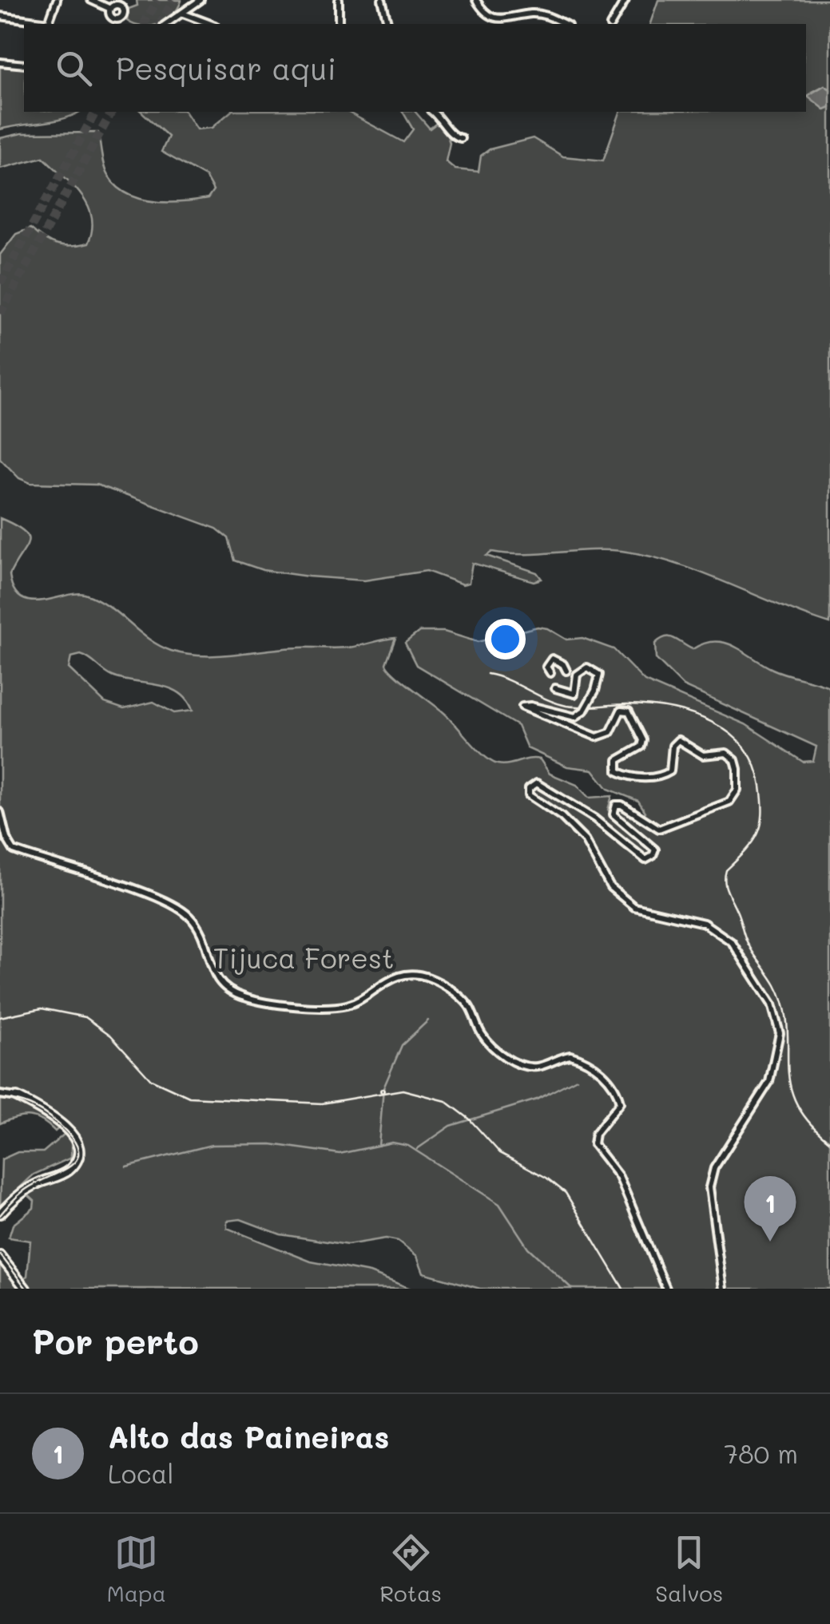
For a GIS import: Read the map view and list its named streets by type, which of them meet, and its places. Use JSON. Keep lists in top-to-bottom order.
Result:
{
  "parks": ["Tijuca Forest"],
  "page": {
    "search": "Pesquisar aqui",
    "pins": "1",
    "heading": "Por perto",
    "list": [
      {
        "mark": "1",
        "name": "Alto das Paineiras",
        "note": "Local",
        "value": "780 m"
      }
    ],
    "nav": ["Mapa", "Rotas", "Salvos"]
  }
}
